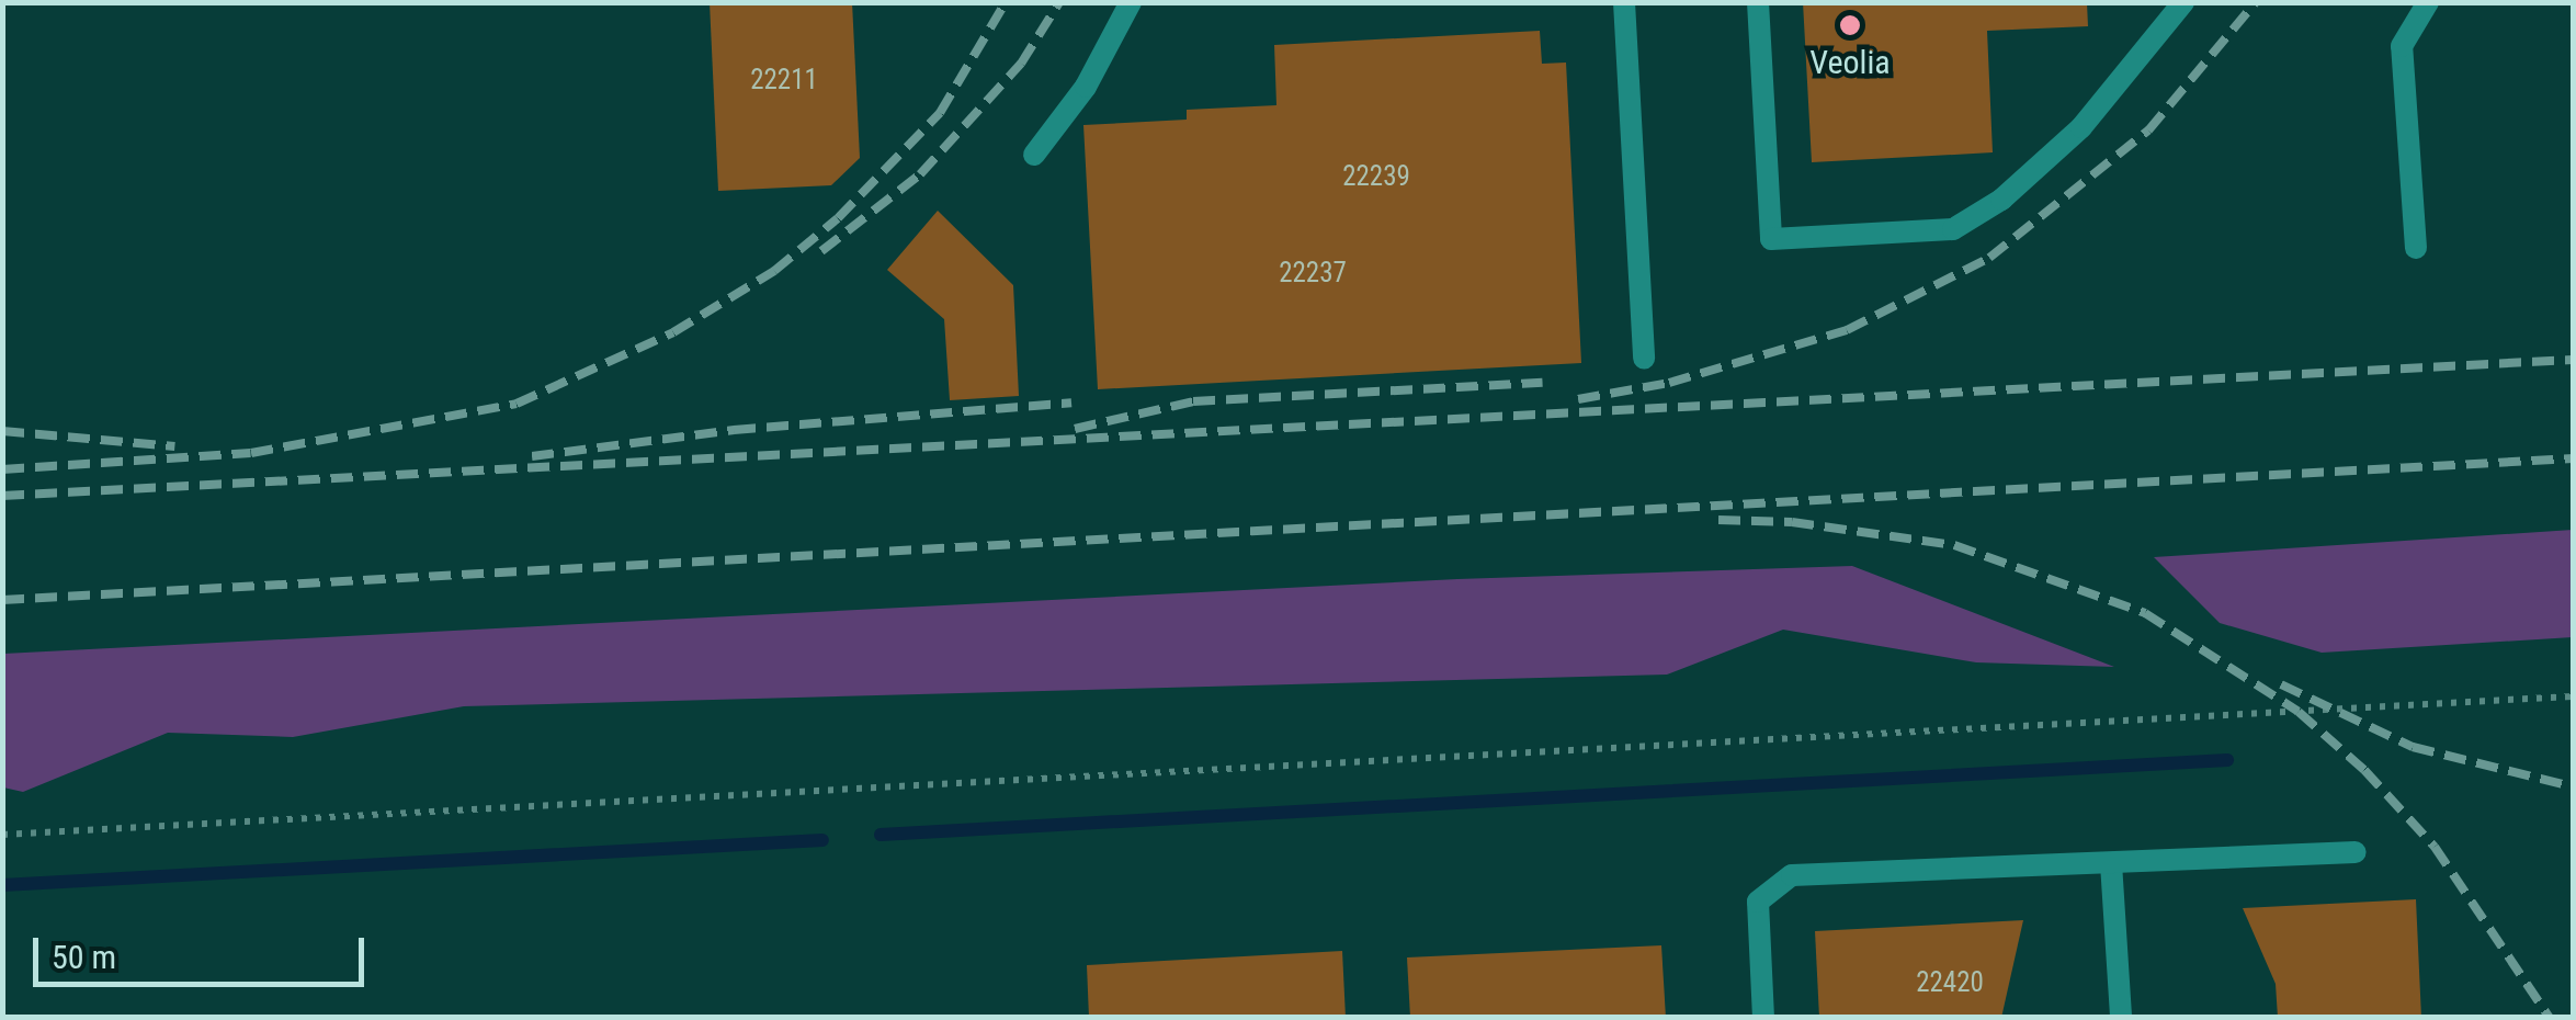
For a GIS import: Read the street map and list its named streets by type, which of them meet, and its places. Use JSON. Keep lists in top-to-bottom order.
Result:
{
  "places": ["Veolia"],
  "house_numbers": [
    "22211",
    "22239",
    "22237",
    "22420"
  ],
  "scale_bar": "50 m"
}
